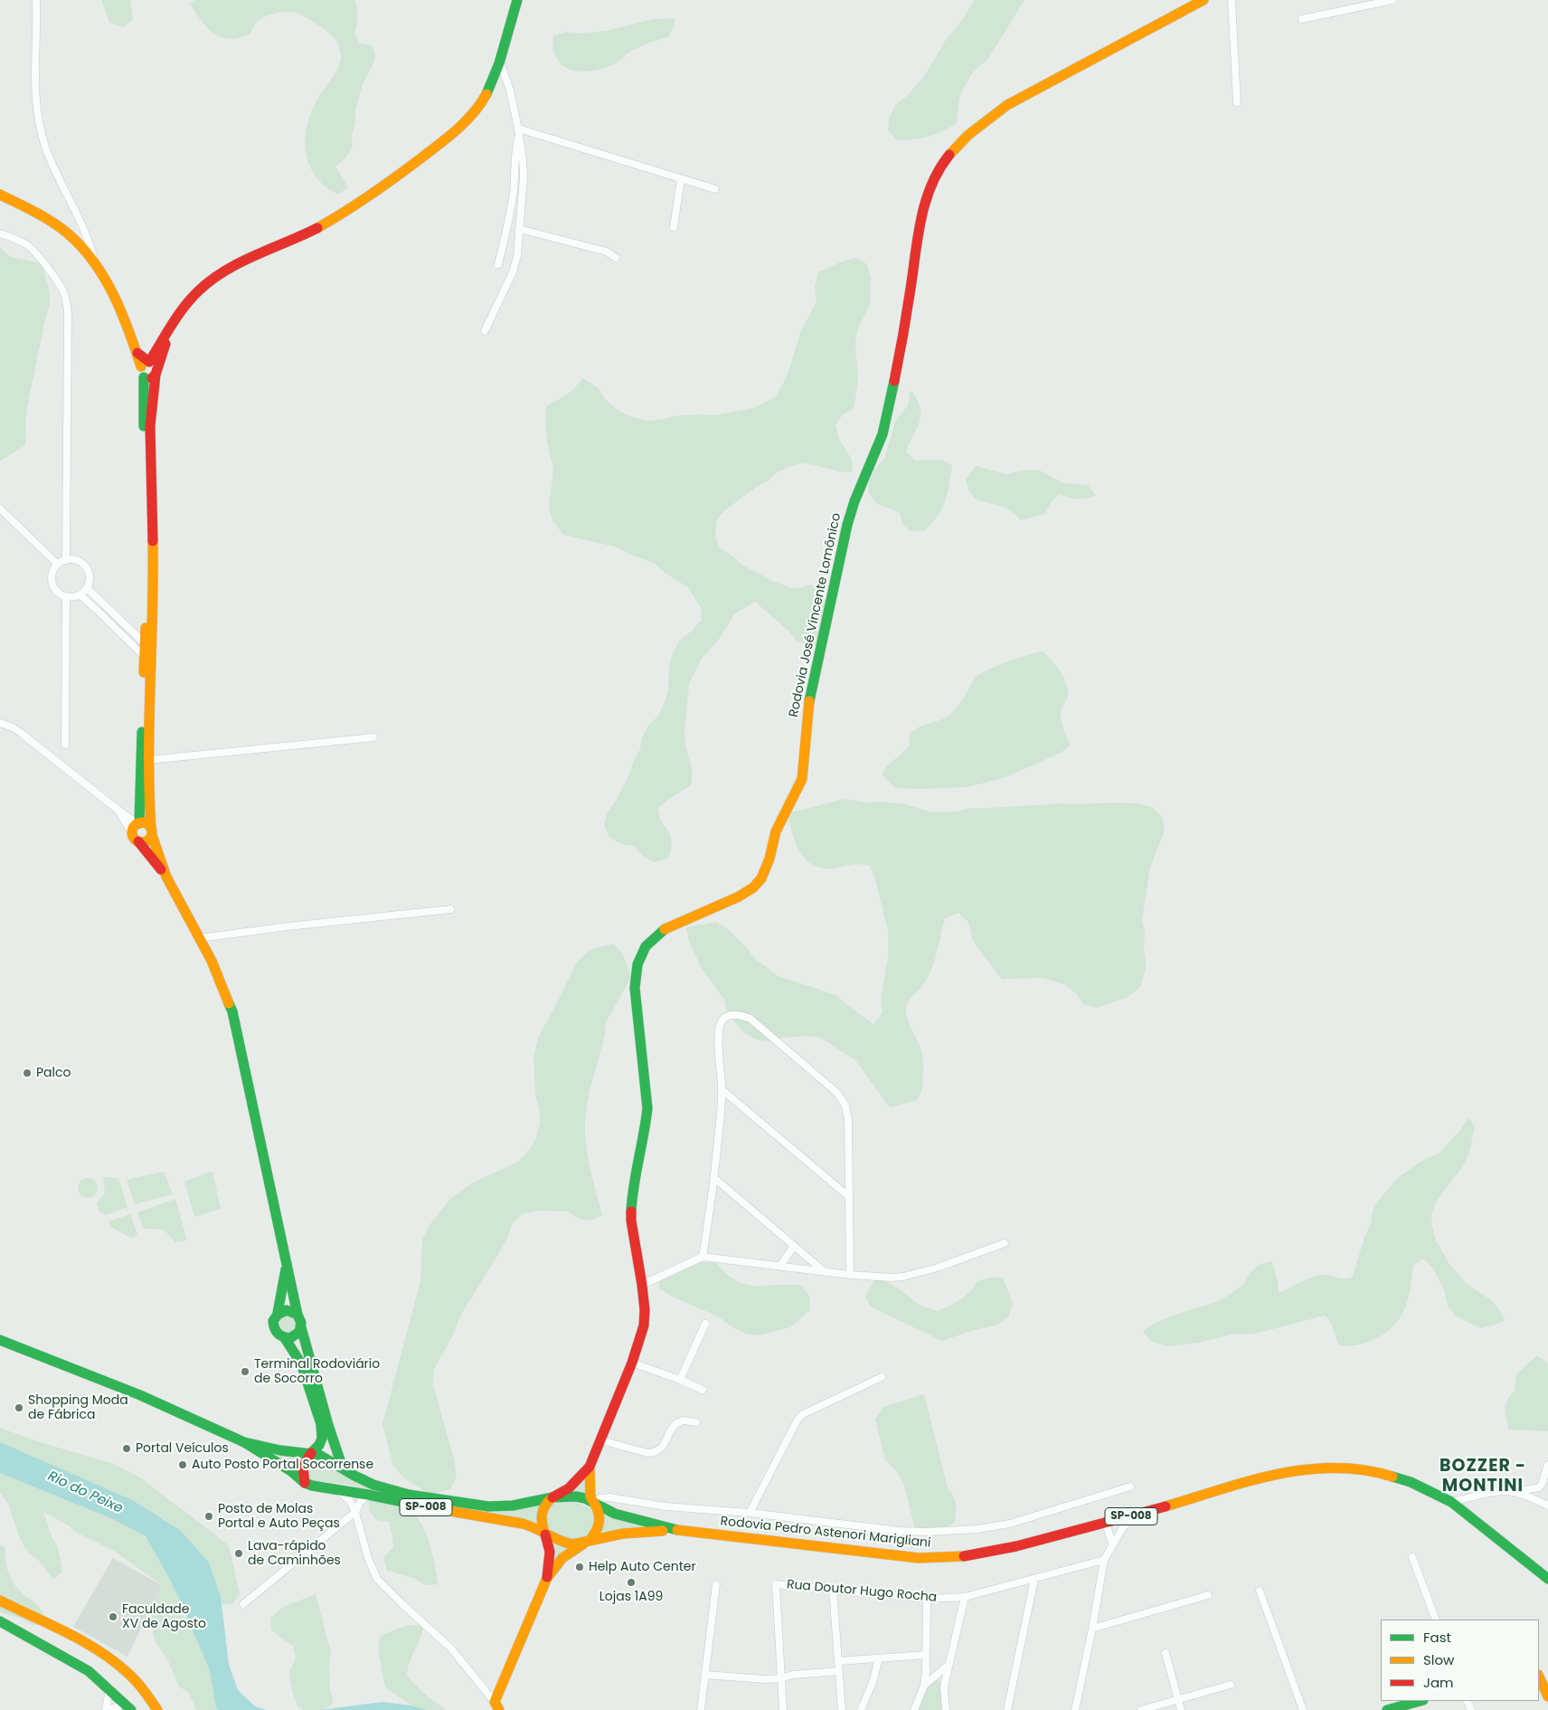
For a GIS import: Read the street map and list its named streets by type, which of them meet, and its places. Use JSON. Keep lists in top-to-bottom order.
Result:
{
  "streets": {
    "main road": ["Rodovia José Vincente Lomônico", "SP-008", "Rodovia Pedro Astenori Marigliani"],
    "street": ["Rua Doutor Hugo Rocha"]
  },
  "crossings": [
    ["Rodovia José Vincente Lomônico", "SP-008"],
    ["Rodovia José Vincente Lomônico", "Rodovia Pedro Astenori Marigliani"],
    ["SP-008", "Rodovia Pedro Astenori Marigliani"]
  ],
  "districts": ["BOZZER - MONTINI"],
  "water": ["Rio do Peixe"],
  "places": [
    "Palco",
    "Terminal Rodoviário de Socorro",
    "Shopping Moda de Fábrica",
    "Portal Veículos",
    "Auto Posto Portal Socorrense",
    "Posto de Molas Portal e Auto Peças",
    "Lava-rápido de Caminhões",
    "Help Auto Center",
    "Lojas 1A99",
    "Faculdade XV de Agosto"
  ],
  "legend": ["Fast", "Slow", "Jam"]
}
